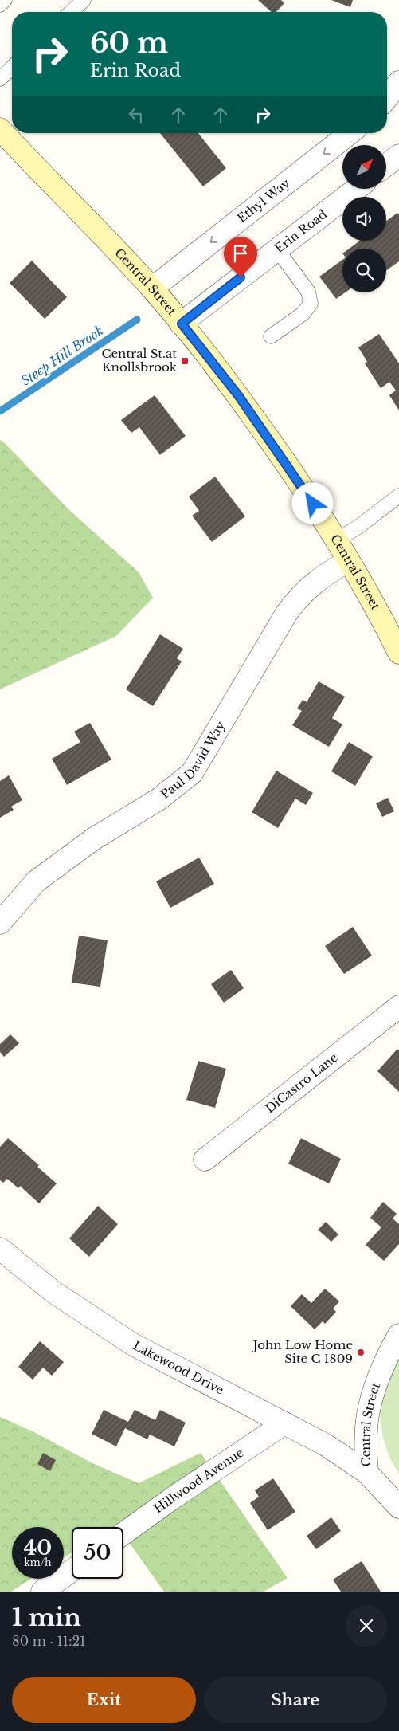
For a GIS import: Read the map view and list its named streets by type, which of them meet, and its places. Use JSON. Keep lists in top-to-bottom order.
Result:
{
  "streets": {
    "main road": ["Central Street"],
    "street": [
      "Ethyl Way",
      "Erin Road",
      "Paul David Way",
      "DiCastro Lane",
      "Lakewood Drive",
      "Hillwood Avenue"
    ]
  },
  "crossings": [
    ["Ethyl Way", "Central Street"],
    ["Erin Road", "Central Street"],
    ["Central Street", "Paul David Way"],
    ["Central Street", "Lakewood Drive"],
    ["Lakewood Drive", "Hillwood Avenue"]
  ],
  "one_way": ["Ethyl Way"],
  "water": ["Steep Hill Brook"],
  "places": {
    "transit": ["Central St.at Knollsbrook"],
    "other": ["John Low Home Site C 1809"]
  },
  "north": "top right",
  "page": {
    "turn": ["60 m", "Erin Road"],
    "speed": "40 km/h",
    "limit": "50",
    "heading": ["1 min", "80 m · 11:21"],
    "buttons": ["Exit", "Share"]
  }
}
